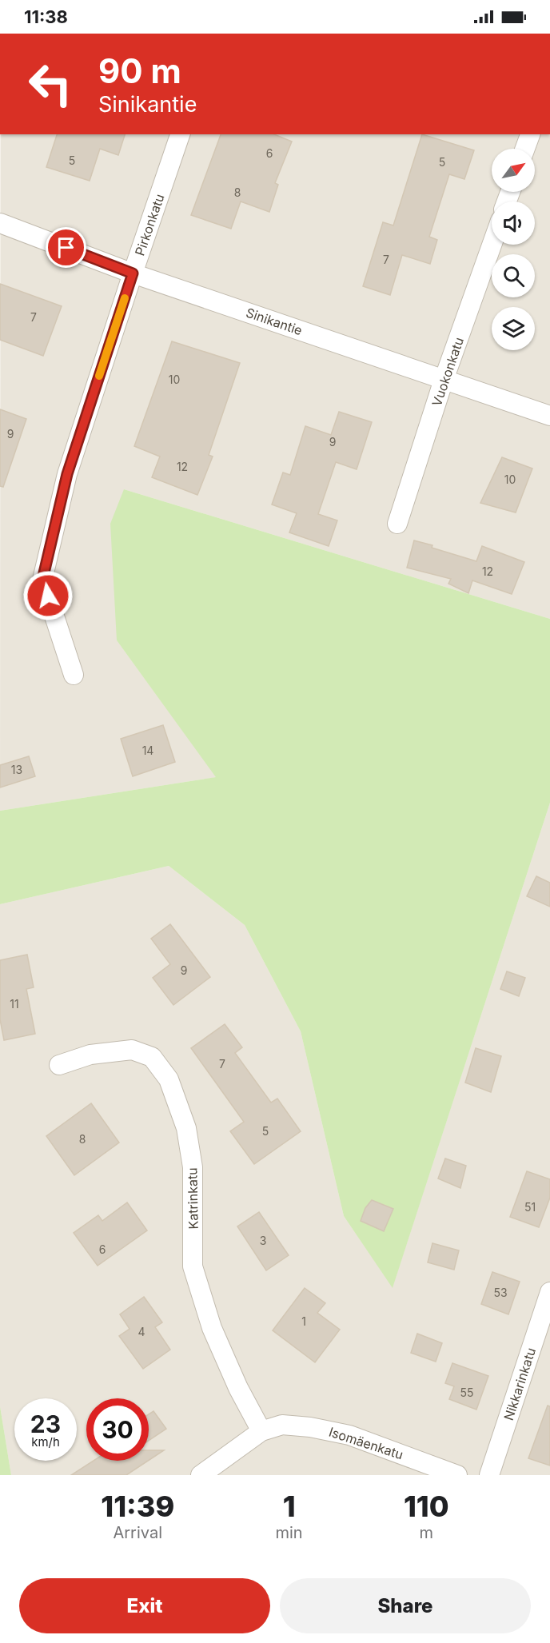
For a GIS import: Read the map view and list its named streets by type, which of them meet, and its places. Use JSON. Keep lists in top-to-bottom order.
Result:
{
  "streets": {
    "street": [
      "Pirkonkatu",
      "Sinikantie",
      "Vuokonkatu",
      "Katrinkatu",
      "Nikkarinkatu",
      "Isomäenkatu"
    ]
  },
  "crossings": [
    ["Pirkonkatu", "Sinikantie"],
    ["Sinikantie", "Vuokonkatu"],
    ["Katrinkatu", "Isomäenkatu"]
  ],
  "house_numbers": [
    "6",
    "5",
    "5",
    "8",
    "7",
    "7",
    "10",
    "9",
    "9",
    "12",
    "10",
    "12",
    "14",
    "13",
    "9",
    "11",
    "7",
    "5",
    "8",
    "51",
    "3",
    "6",
    "53",
    "1",
    "4",
    "55"
  ],
  "north": "top right",
  "page": {
    "status": "11:38",
    "turn": ["90 m", "Sinikantie"],
    "speed": "23 km/h",
    "limit": "30",
    "eta": [
      "11:39",
      "Arrival",
      "1",
      "min",
      "110",
      "m"
    ],
    "buttons": ["Exit", "Share"]
  }
}
